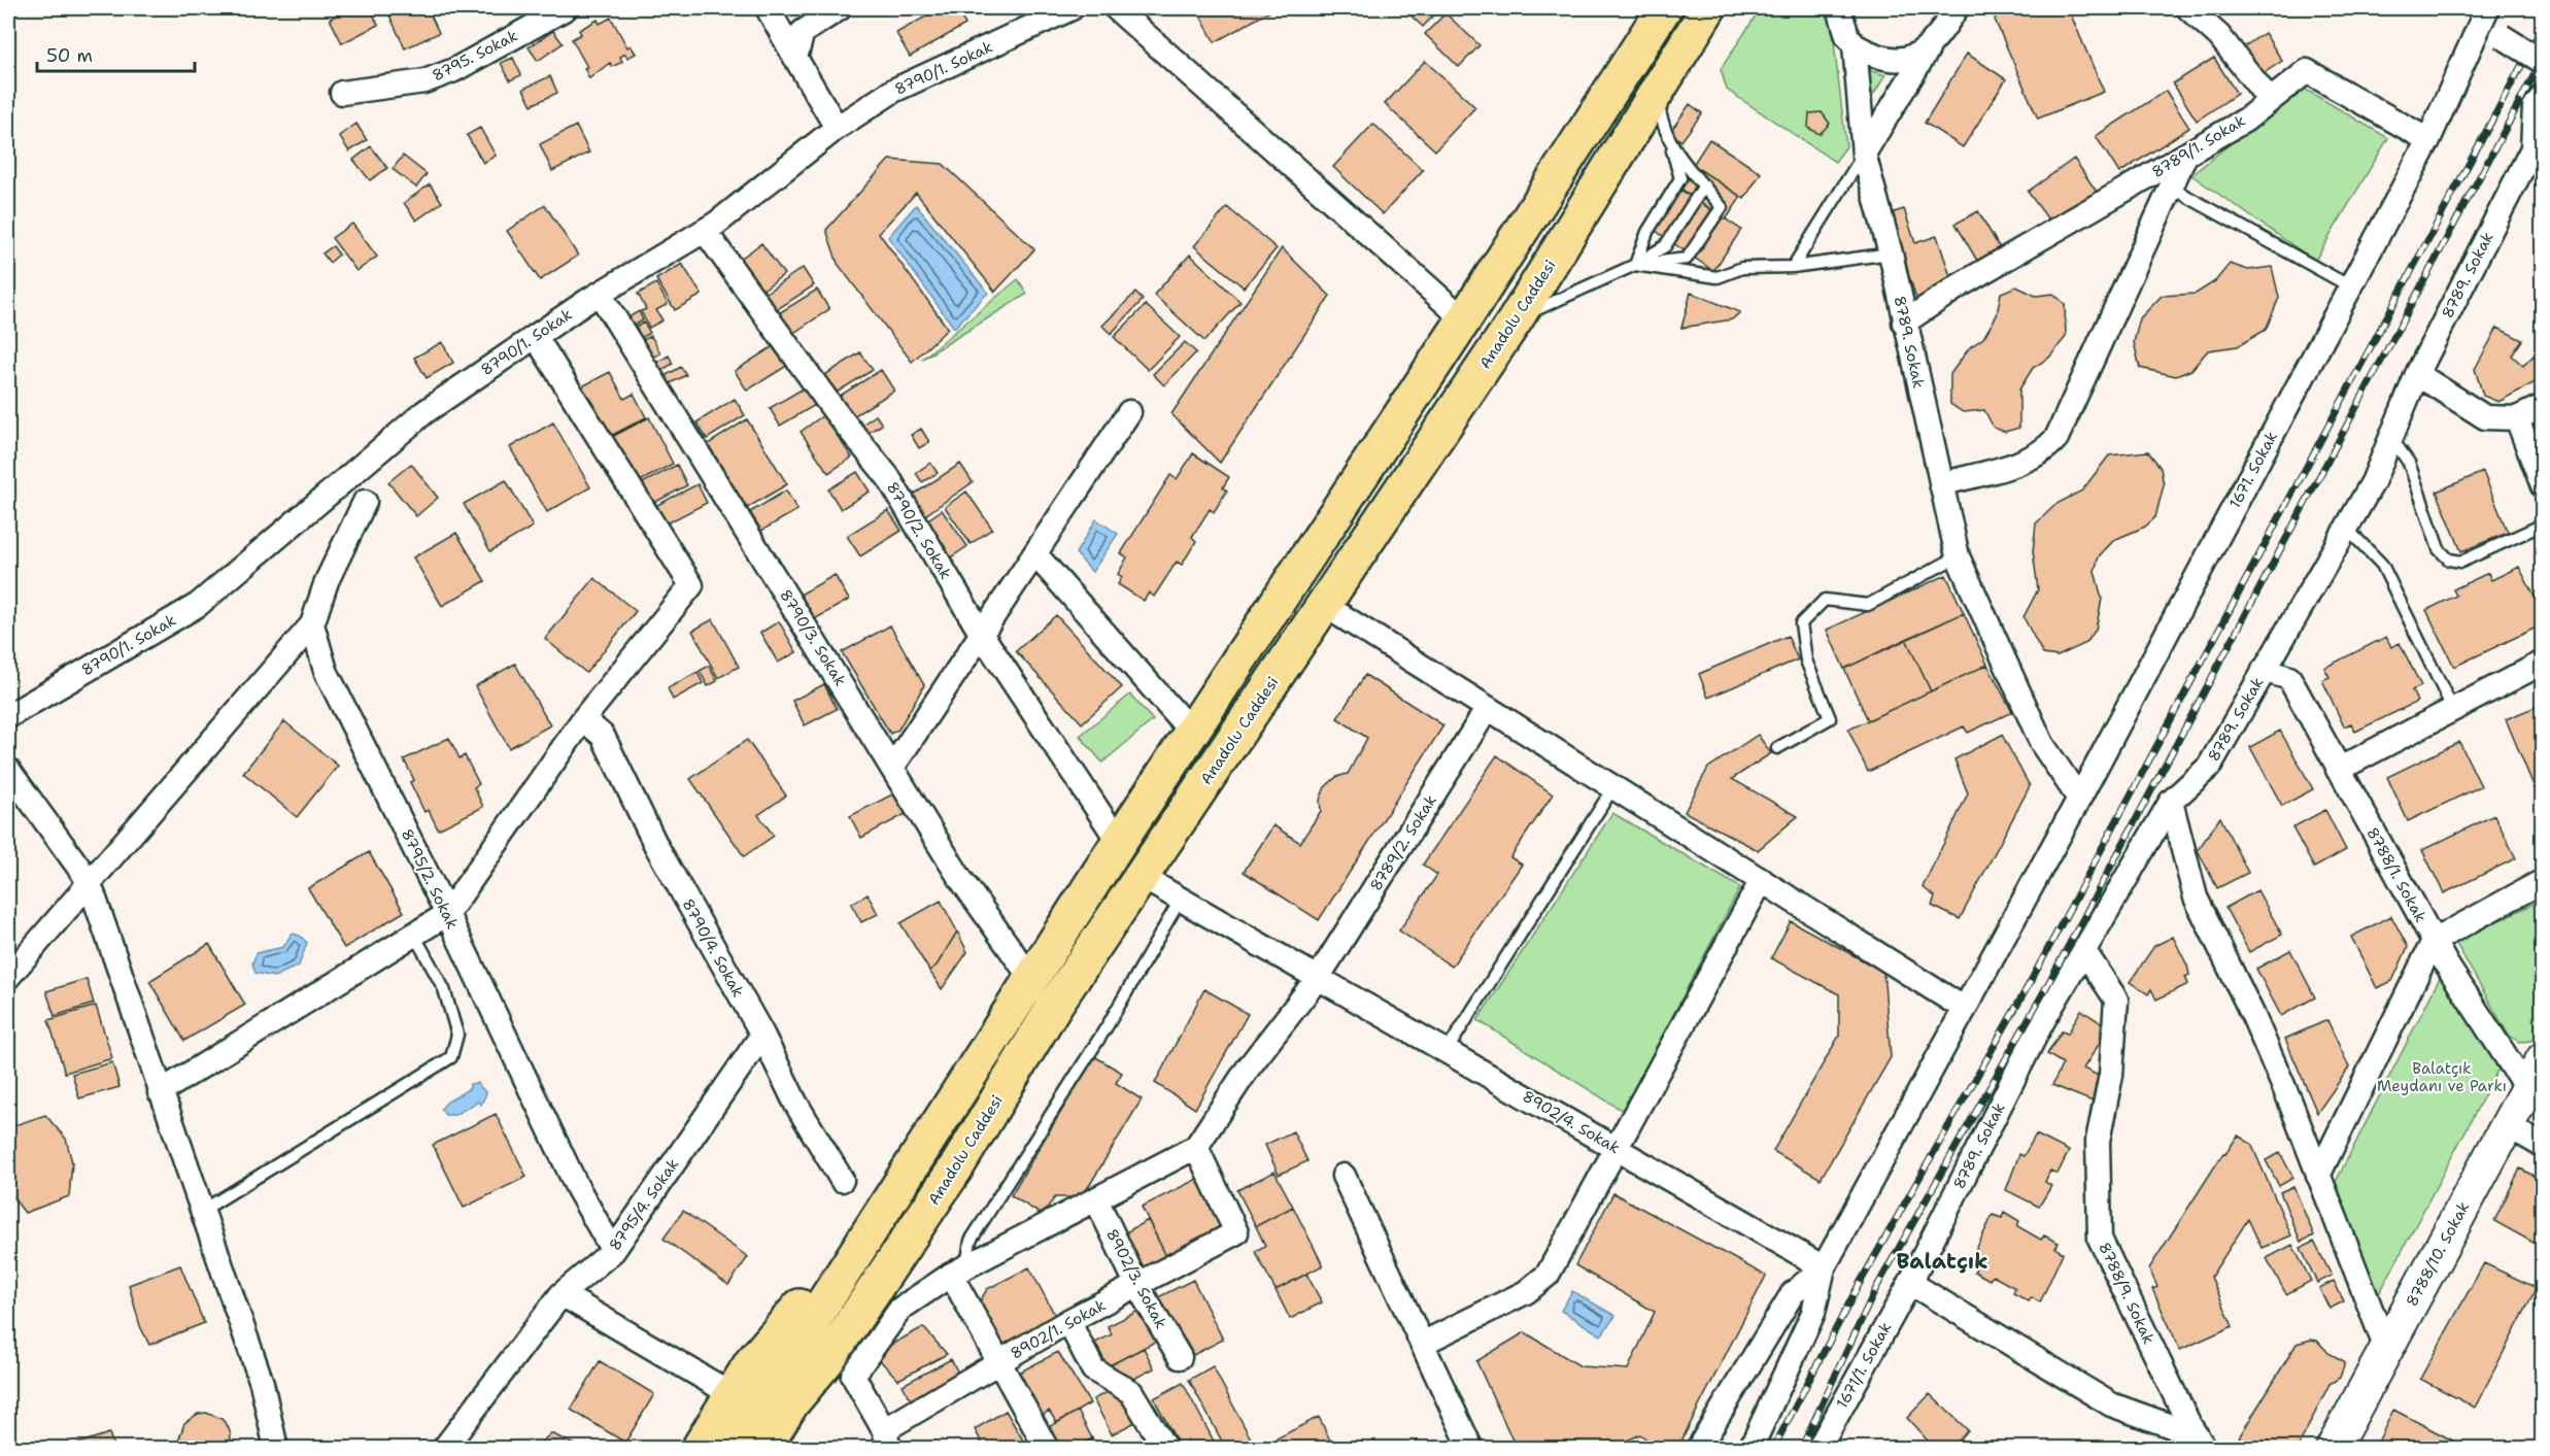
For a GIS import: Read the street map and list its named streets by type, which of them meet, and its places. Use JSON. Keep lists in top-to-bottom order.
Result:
{
  "streets": {
    "highway": ["Anadolu Caddesi"],
    "street": [
      "8795. Sokak",
      "8790/1. Sokak",
      "8789/1. Sokak",
      "8789. Sokak",
      "1671. Sokak",
      "8790/2. Sokak",
      "8790/3. Sokak",
      "8789/2. Sokak",
      "8788/1. Sokak",
      "8795/2. Sokak",
      "8790/4. Sokak",
      "8902/4. Sokak",
      "8795/4. Sokak",
      "8788/10. Sokak",
      "8902/3. Sokak",
      "8788/9. Sokak",
      "8902/1. Sokak",
      "1671/1. Sokak"
    ]
  },
  "crossings": [
    ["8790/1. Sokak", "8790/2. Sokak"],
    ["8790/1. Sokak", "8790/3. Sokak"],
    ["8789/1. Sokak", "8789. Sokak"],
    ["8789/1. Sokak", "1671. Sokak"],
    ["8789. Sokak", "1671. Sokak"],
    ["8789. Sokak", "8788/1. Sokak"],
    ["8789. Sokak", "8788/9. Sokak"],
    ["8789. Sokak", "1671/1. Sokak"],
    ["Anadolu Caddesi", "8902/4. Sokak"],
    ["1671. Sokak", "8902/4. Sokak"],
    ["8789/2. Sokak", "8902/4. Sokak"],
    ["8788/1. Sokak", "8788/10. Sokak"],
    ["8795/2. Sokak", "8795/4. Sokak"],
    ["8790/4. Sokak", "8795/4. Sokak"],
    ["8902/3. Sokak", "8902/1. Sokak"]
  ],
  "districts": ["Balatçık"],
  "parks": ["Balatçık Meydanı ve Parkı"],
  "scale_bar": "50 m"
}
